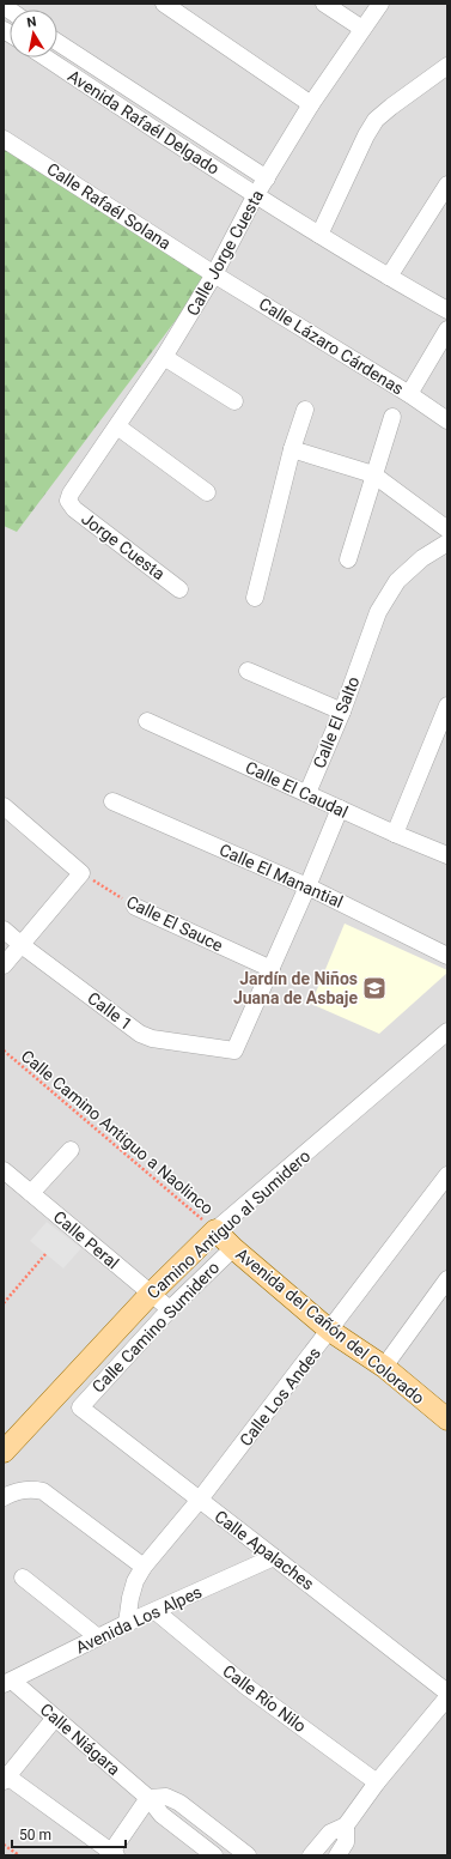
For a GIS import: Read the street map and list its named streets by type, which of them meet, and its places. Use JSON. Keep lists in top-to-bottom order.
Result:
{
  "streets": {
    "main road": ["Camino Antiguo al Sumidero", "Avenida del Cañón del Colorado"],
    "street": [
      "Avenida Rafaél Delgado",
      "Calle Rafaél Solana",
      "Calle Jorge Cuesta",
      "Calle Lázaro Cárdenas",
      "Jorge Cuesta",
      "Calle El Salto",
      "Calle El Caudal",
      "Calle El Manantial",
      "Calle El Sauce",
      "Calle 1",
      "Calle Peral",
      "Calle Camino Sumidero",
      "Calle Los Andes",
      "Calle Apalaches",
      "Avenida Los Alpes",
      "Calle Río Nilo",
      "Calle Niágara"
    ],
    "path": ["Calle Camino Antiguo a Naolinco"]
  },
  "crossings": [
    ["Avenida Rafaél Delgado", "Calle Jorge Cuesta"],
    ["Calle Rafaél Solana", "Calle Jorge Cuesta"],
    ["Calle Rafaél Solana", "Calle Lázaro Cárdenas"],
    ["Calle Jorge Cuesta", "Calle Lázaro Cárdenas"],
    ["Calle Jorge Cuesta", "Jorge Cuesta"],
    ["Calle El Salto", "Calle El Caudal"],
    ["Calle El Sauce", "Calle 1"],
    ["Calle Camino Antiguo a Naolinco", "Camino Antiguo al Sumidero"],
    ["Calle Camino Antiguo a Naolinco", "Avenida del Cañón del Colorado"],
    ["Camino Antiguo al Sumidero", "Calle Peral"],
    ["Camino Antiguo al Sumidero", "Avenida del Cañón del Colorado"],
    ["Calle Peral", "Calle Camino Sumidero"],
    ["Avenida del Cañón del Colorado", "Calle Camino Sumidero"],
    ["Avenida del Cañón del Colorado", "Calle Los Andes"],
    ["Calle Camino Sumidero", "Calle Apalaches"],
    ["Calle Los Andes", "Calle Apalaches"],
    ["Calle Los Andes", "Avenida Los Alpes"],
    ["Calle Apalaches", "Avenida Los Alpes"],
    ["Avenida Los Alpes", "Calle Río Nilo"],
    ["Avenida Los Alpes", "Calle Niágara"]
  ],
  "places": {
    "school or university": ["Jardín de Niños Juana de Asbaje"]
  },
  "scale_bar": "50 m",
  "north": "top"
}
